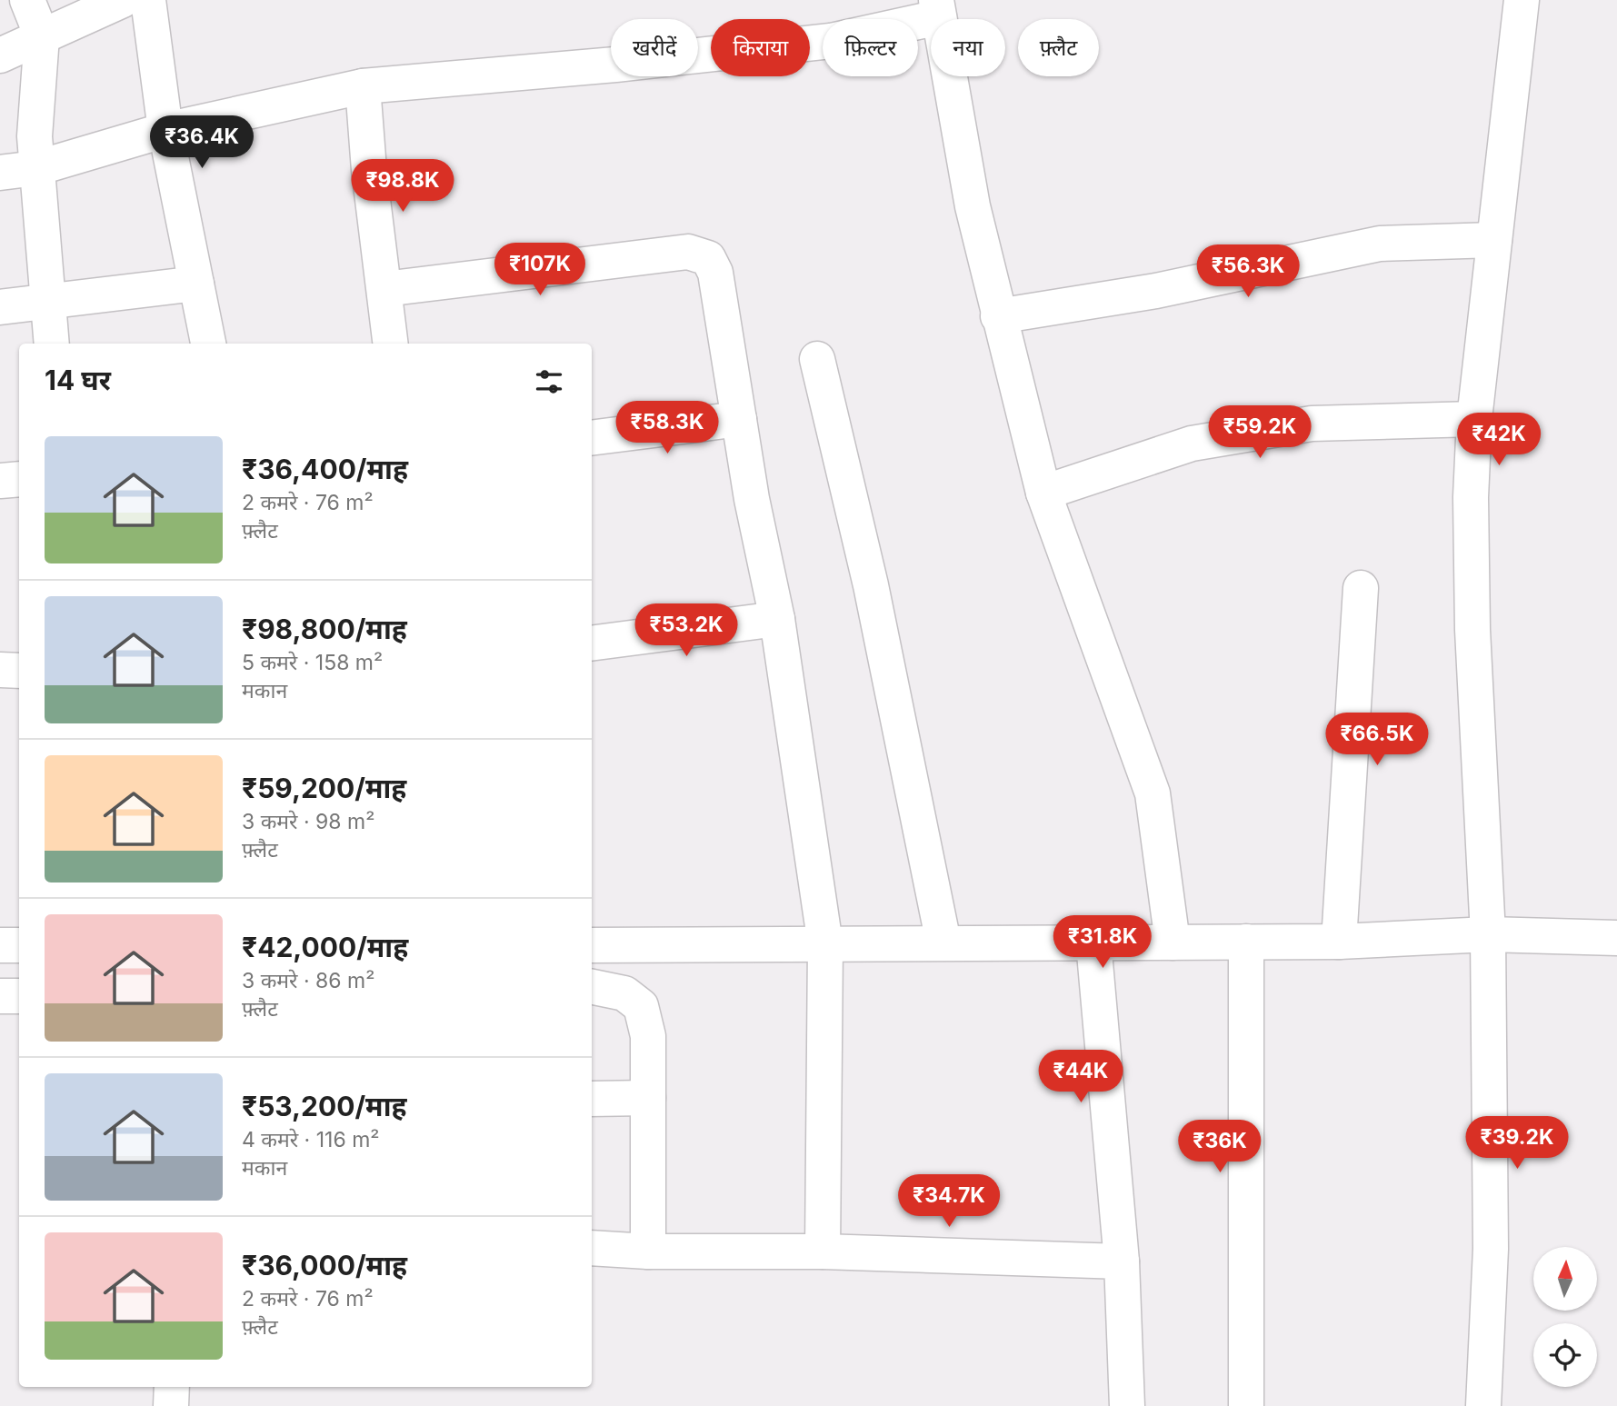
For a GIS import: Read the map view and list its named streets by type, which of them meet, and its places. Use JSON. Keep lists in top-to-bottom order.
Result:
{
  "north": "top",
  "page": {
    "chip": [
      "खरीदें",
      "किराया",
      "फ़िल्टर",
      "नया",
      "फ़्लैट"
    ],
    "price": [
      "₹36.4K",
      "₹98.8K",
      "₹107K",
      "₹56.3K",
      "₹58.3K",
      "₹59.2K",
      "₹42K",
      "₹53.2K",
      "₹66.5K",
      "₹31.8K",
      "₹44K",
      "₹39.2K",
      "₹36K",
      "₹34.7K"
    ],
    "heading": "14 घर",
    "list": [
      {
        "name": "₹36,400/माह",
        "note": "2 कमरे · 76 m² · फ़्लैट"
      },
      {
        "name": "₹98,800/माह",
        "note": "5 कमरे · 158 m² · मकान"
      },
      {
        "name": "₹59,200/माह",
        "note": "3 कमरे · 98 m² · फ़्लैट"
      },
      {
        "name": "₹42,000/माह",
        "note": "3 कमरे · 86 m² · फ़्लैट"
      },
      {
        "name": "₹53,200/माह",
        "note": "4 कमरे · 116 m² · मकान"
      },
      {
        "name": "₹36,000/माह",
        "note": "2 कमरे · 76 m² · फ़्लैट"
      }
    ]
  }
}
